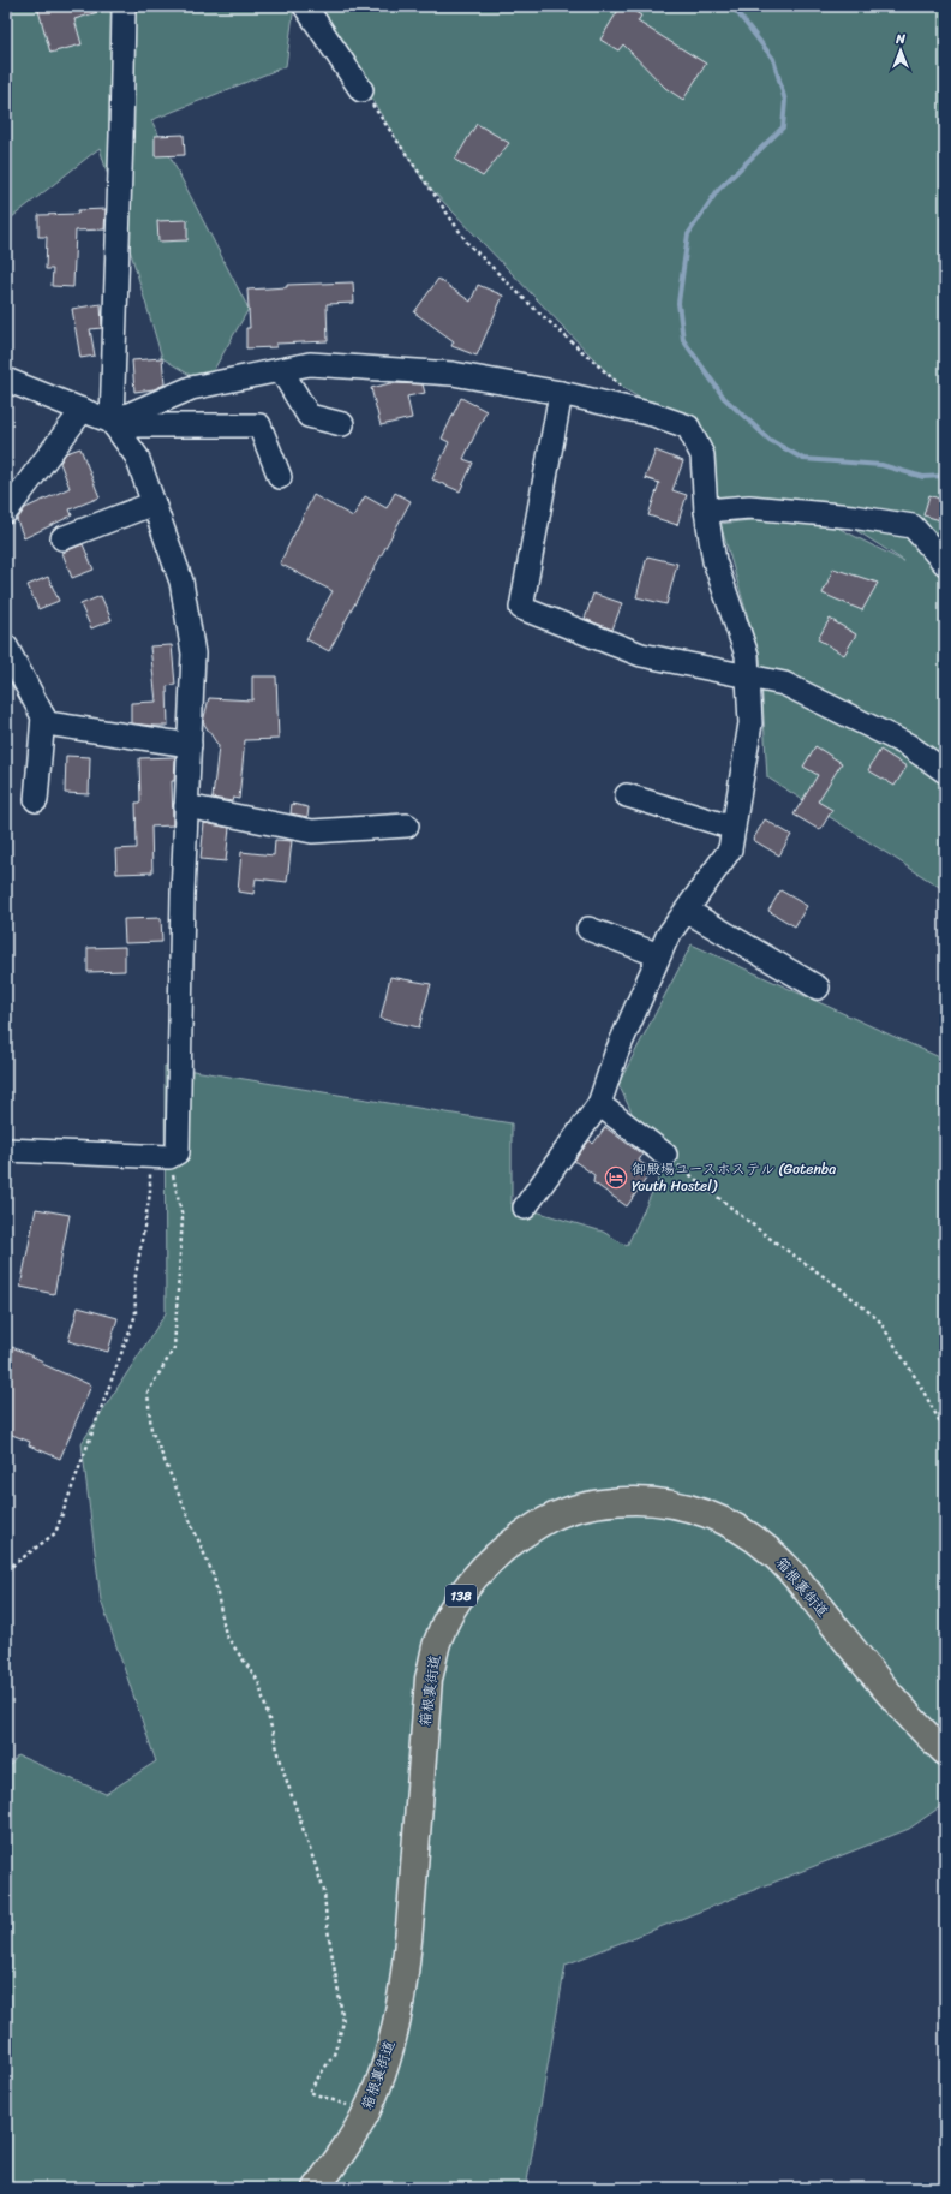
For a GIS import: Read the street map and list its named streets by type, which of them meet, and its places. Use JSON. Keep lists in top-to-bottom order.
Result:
{
  "streets": {
    "highway": ["箱根裏街道", "138"]
  },
  "places": {
    "hotel": ["御殿場ユースホステル (Gotenba Youth Hostel)"]
  },
  "north": "top"
}
